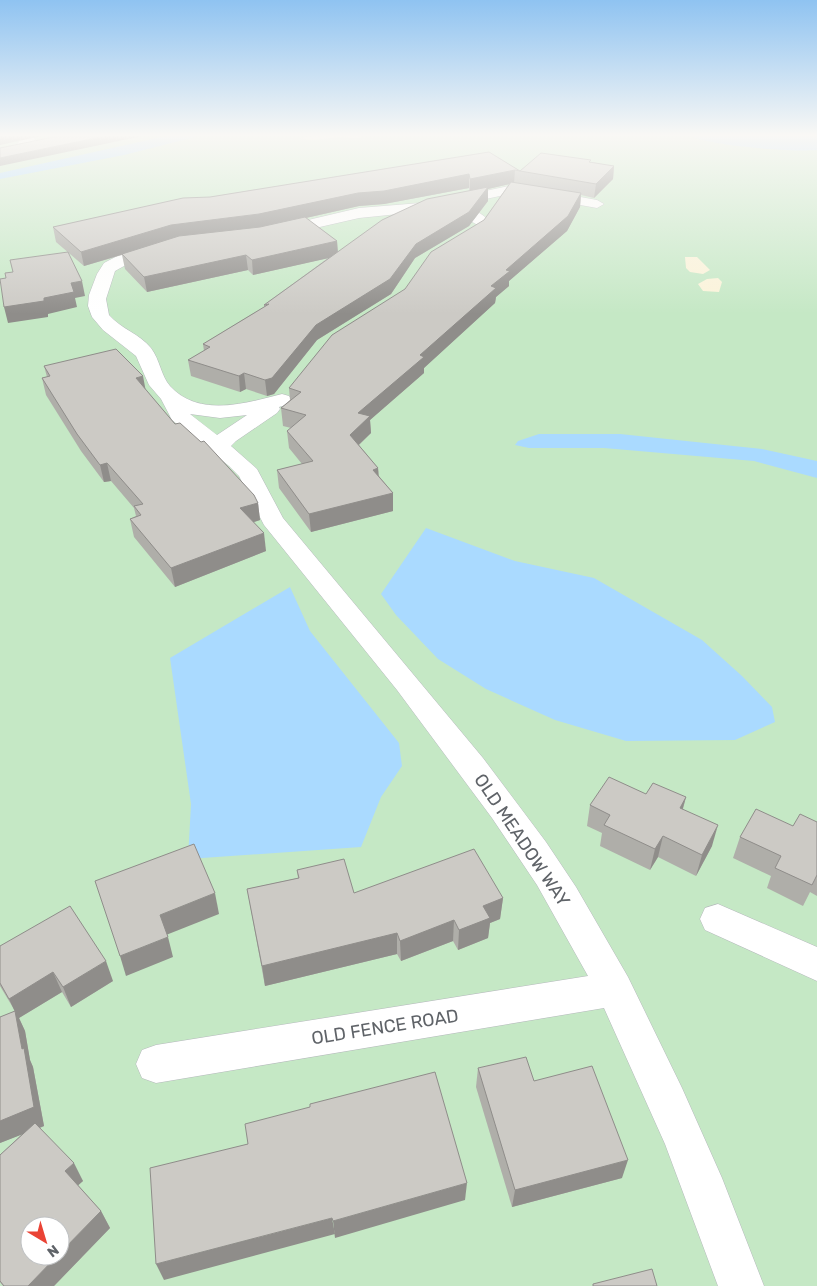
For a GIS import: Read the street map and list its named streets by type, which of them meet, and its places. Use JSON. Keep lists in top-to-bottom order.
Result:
{
  "streets": {
    "street": ["OLD MEADOW WAY", "OLD FENCE ROAD"]
  },
  "crossings": [
    ["OLD MEADOW WAY", "OLD FENCE ROAD"]
  ],
  "north": "bottom right"
}
